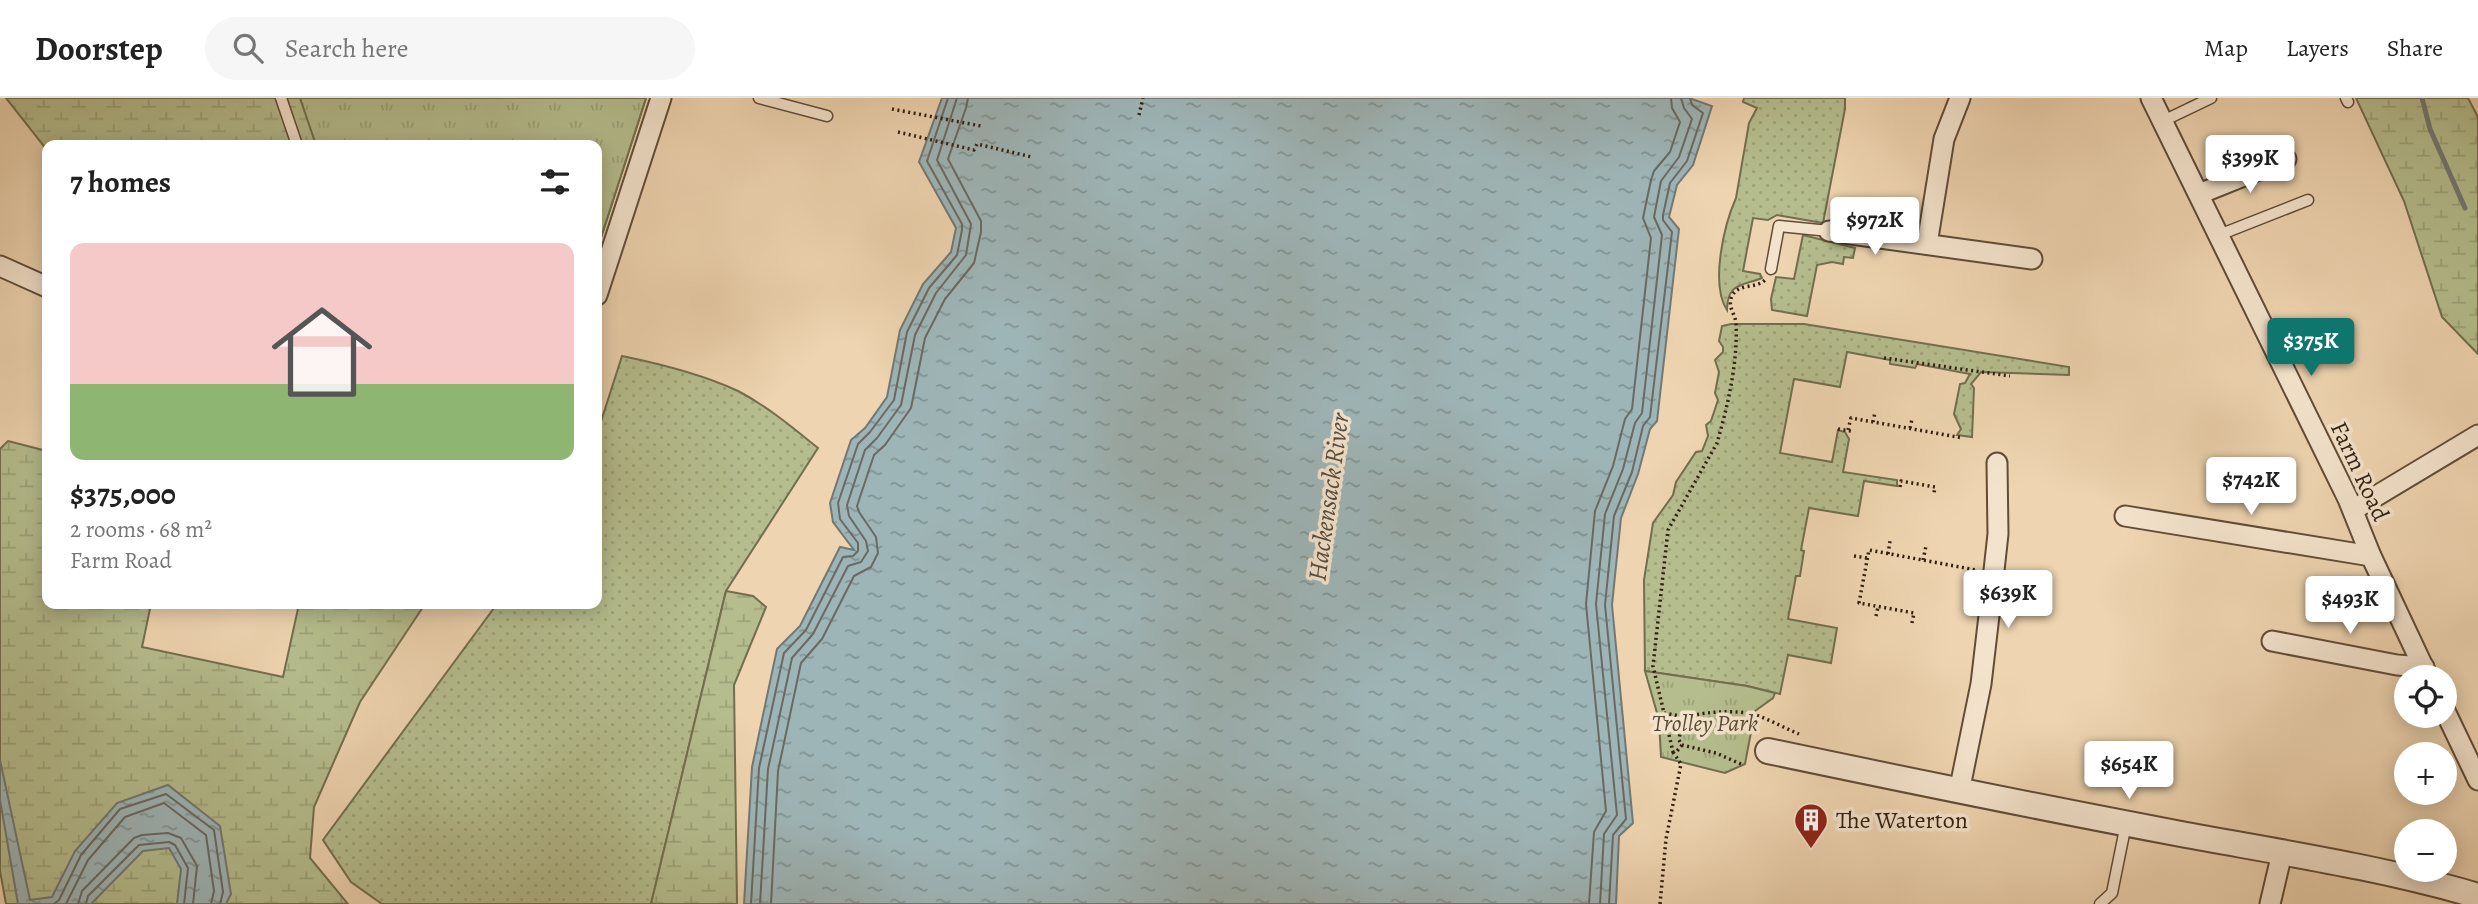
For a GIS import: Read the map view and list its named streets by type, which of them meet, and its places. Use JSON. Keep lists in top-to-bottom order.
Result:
{
  "streets": {
    "street": ["Farm Road"]
  },
  "water": ["Hackensack River"],
  "parks": ["Trolley Park"],
  "places": {
    "building": ["The Waterton"]
  },
  "page": {
    "header": "Doorstep",
    "search": "Search here",
    "nav": ["Map", "Layers", "Share"],
    "price": [
      "$399K",
      "$972K",
      "$375K",
      "$742K",
      "$639K",
      "$493K",
      "$654K"
    ],
    "heading": "7 homes",
    "list": [
      {
        "name": "$375,000",
        "note": "2 rooms · 68 m² · Farm Road"
      }
    ],
    "map_buttons": ["+", "−"]
  }
}
